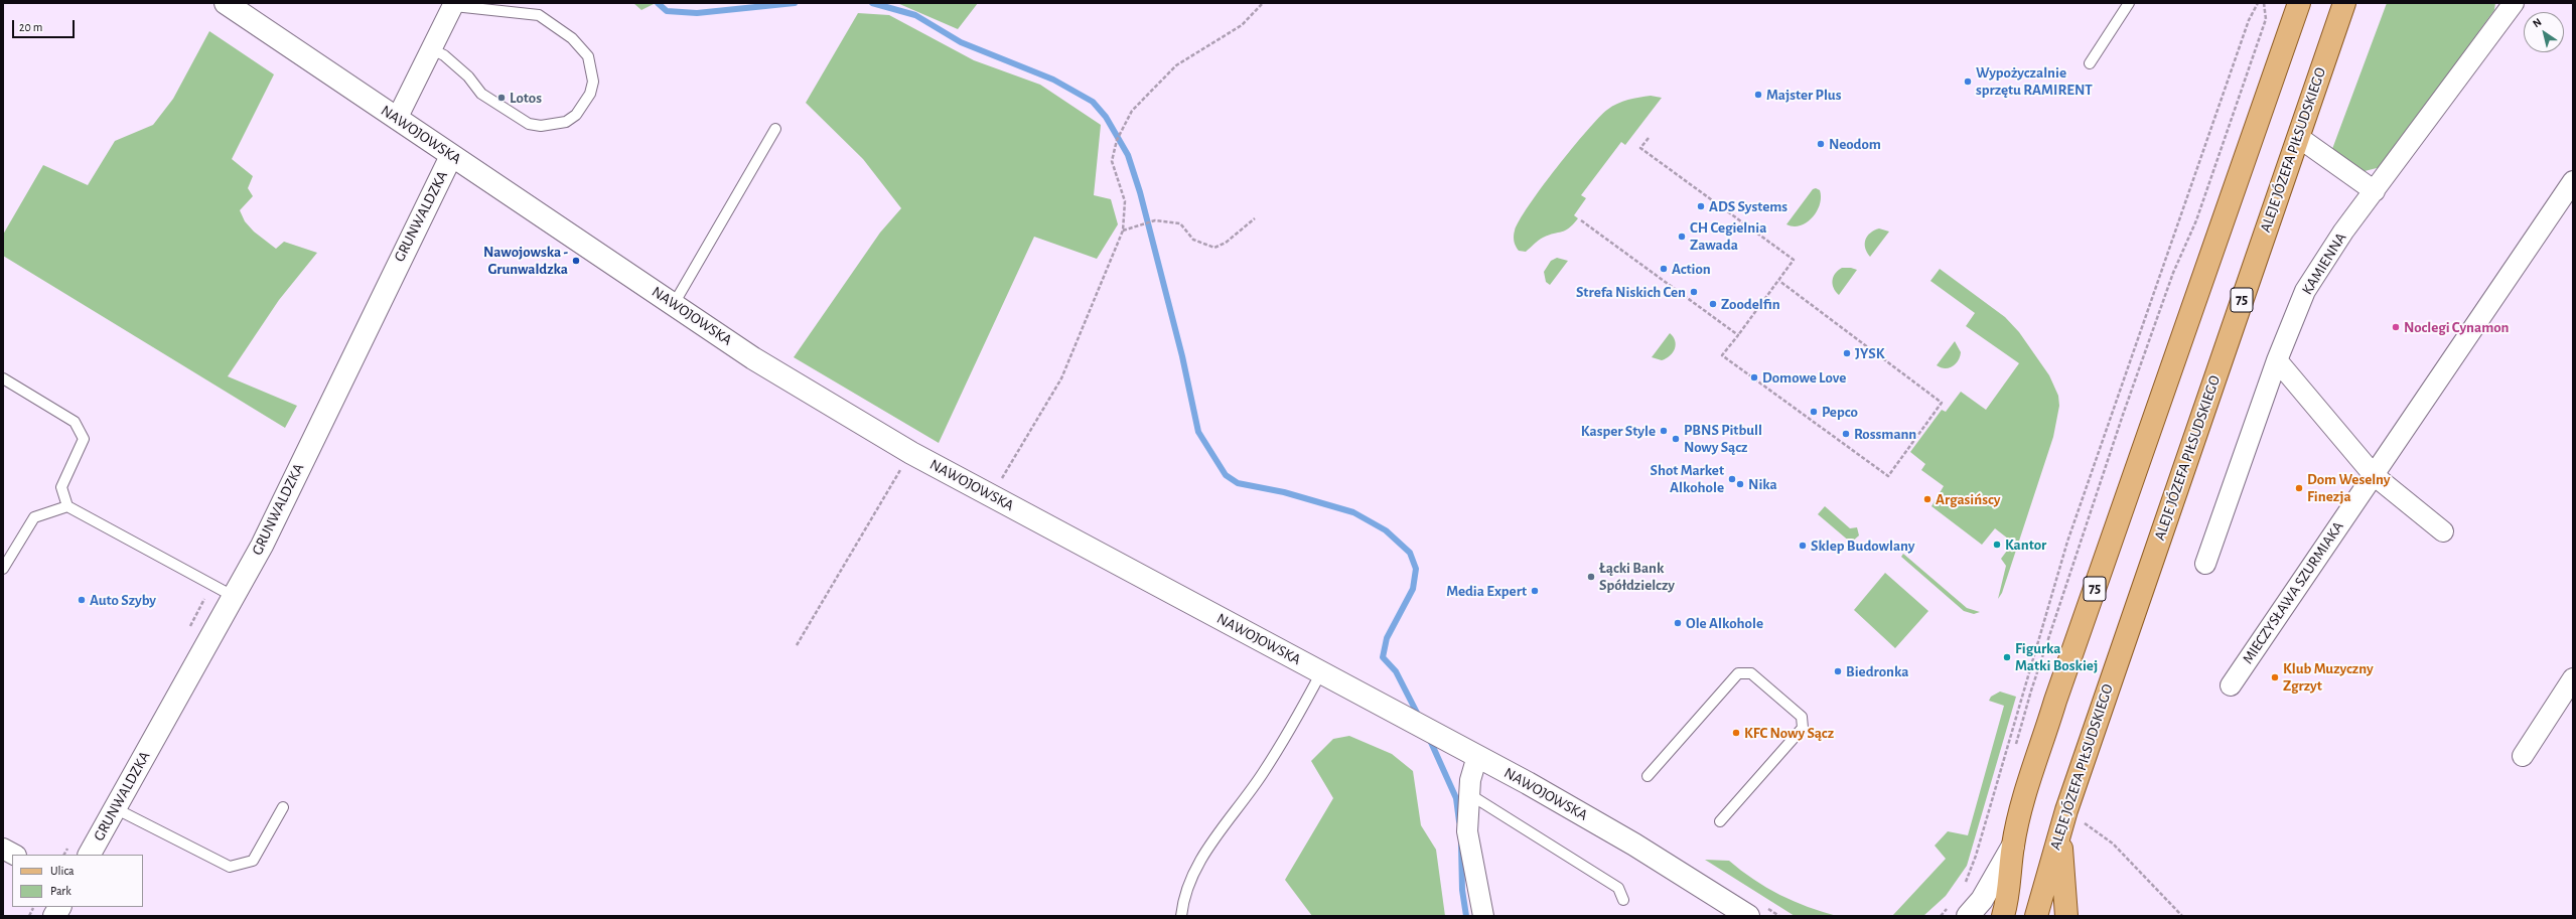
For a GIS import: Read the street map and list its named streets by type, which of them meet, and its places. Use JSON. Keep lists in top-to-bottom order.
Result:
{
  "streets": {
    "main road": ["ALEJE JÓZEFA PIŁSUDSKIEGO", "75"],
    "street": [
      "NAWOJOWSKA",
      "GRUNWALDZKA",
      "KAMIENNA",
      "MIECZYSŁAWA SZURMIAKA"
    ]
  },
  "crossings": [
    ["NAWOJOWSKA", "GRUNWALDZKA"]
  ],
  "places": [
    "Wypożyczalnie sprzętu RAMIRENT",
    "Majster Plus",
    "Lotos",
    "Neodom",
    "ADS Systems",
    "CH Cegielnia Zawada",
    "Nawojowska - Grunwaldzka",
    "Action",
    "Strefa Niskich Cen",
    "Zoodelfin",
    "Noclegi Cynamon",
    "JYSK",
    "Domowe Love",
    "Pepco",
    "Kasper Style",
    "Rossmann",
    "PBNS Pitbull Nowy Sącz",
    "Shot Market Alkohole",
    "Nika",
    "Dom Weselny Finezja",
    "Argasińscy",
    "Kantor",
    "Sklep Budowlany",
    "Łącki Bank Spółdzielczy",
    "Media Expert",
    "Auto Szyby",
    "Ole Alkohole",
    "Figurka Matki Boskiej",
    "Biedronka",
    "Klub Muzyczny Zgrzyt",
    "KFC Nowy Sącz"
  ],
  "legend": ["Ulica", "Park"],
  "scale_bar": "20 m",
  "north": "top left"
}
